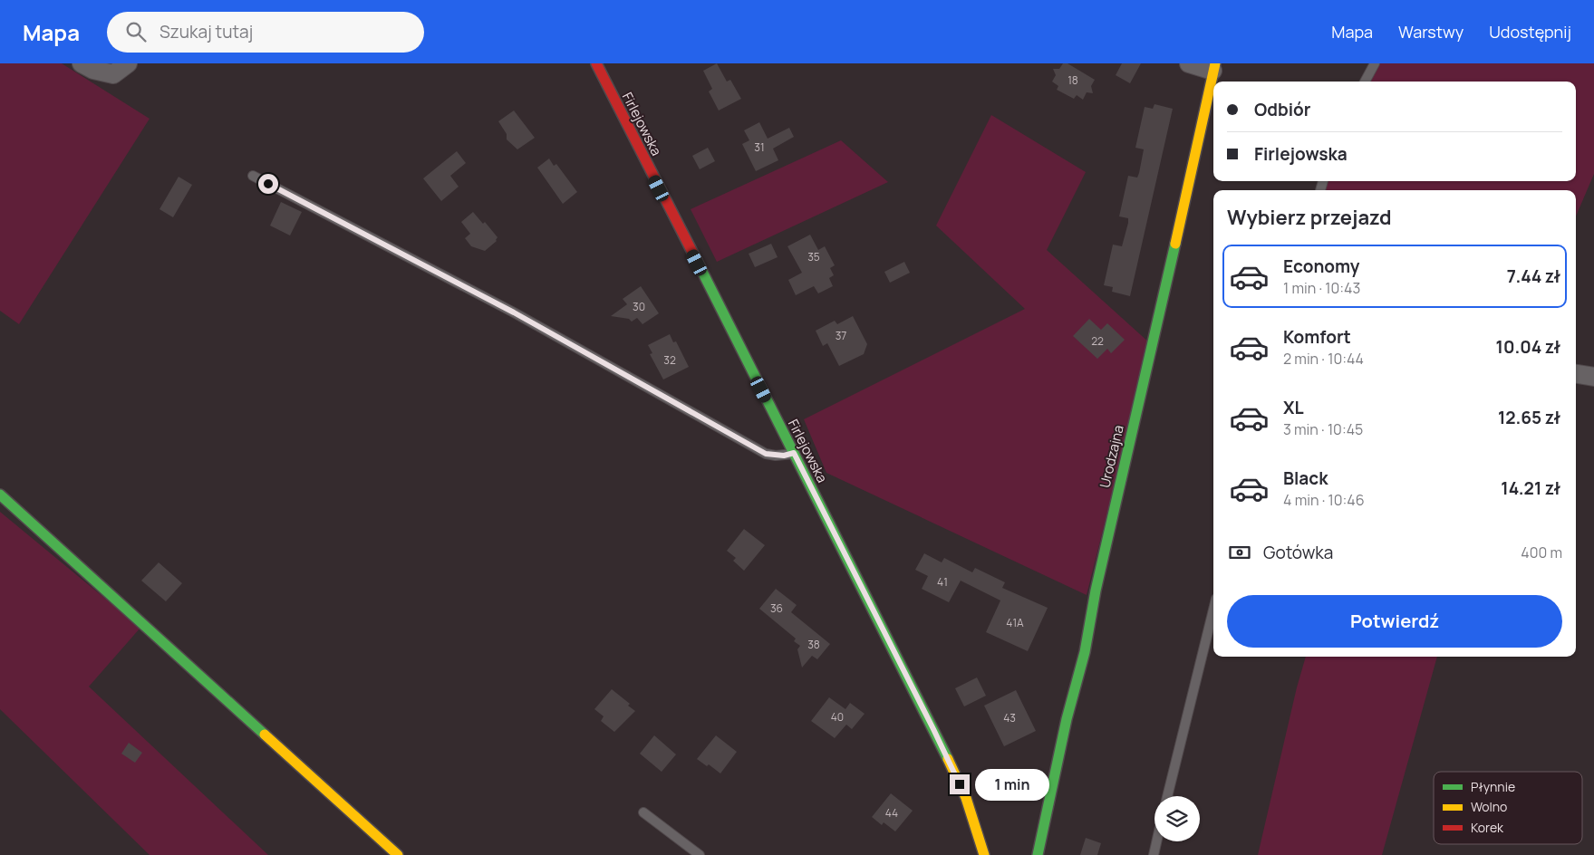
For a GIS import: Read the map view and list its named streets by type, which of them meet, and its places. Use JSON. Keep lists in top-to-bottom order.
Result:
{
  "streets": {
    "street": ["Firlejowska", "Urodzajna"]
  },
  "house_numbers": [
    "18",
    "31",
    "35",
    "30",
    "37",
    "22",
    "32",
    "41",
    "36",
    "41A",
    "38",
    "40",
    "43",
    "44"
  ],
  "legend": ["Płynnie", "Wolno", "Korek"],
  "page": {
    "header": "Mapa",
    "search": "Szukaj tutaj",
    "nav": ["Mapa", "Warstwy", "Udostępnij"],
    "banner": ["Odbiór", "Firlejowska"],
    "heading": "Wybierz przejazd",
    "list": [
      {
        "name": "Economy",
        "note": "1 min · 10:43",
        "value": "7.44 zł"
      },
      {
        "name": "Komfort",
        "note": "2 min · 10:44",
        "value": "10.04 zł"
      },
      {
        "name": "XL",
        "note": "3 min · 10:45",
        "value": "12.65 zł"
      },
      {
        "name": "Black",
        "note": "4 min · 10:46",
        "value": "14.21 zł"
      }
    ],
    "pay": ["Gotówka", "400 m"],
    "buttons": "Potwierdź",
    "bubble": "1 min"
  }
}
